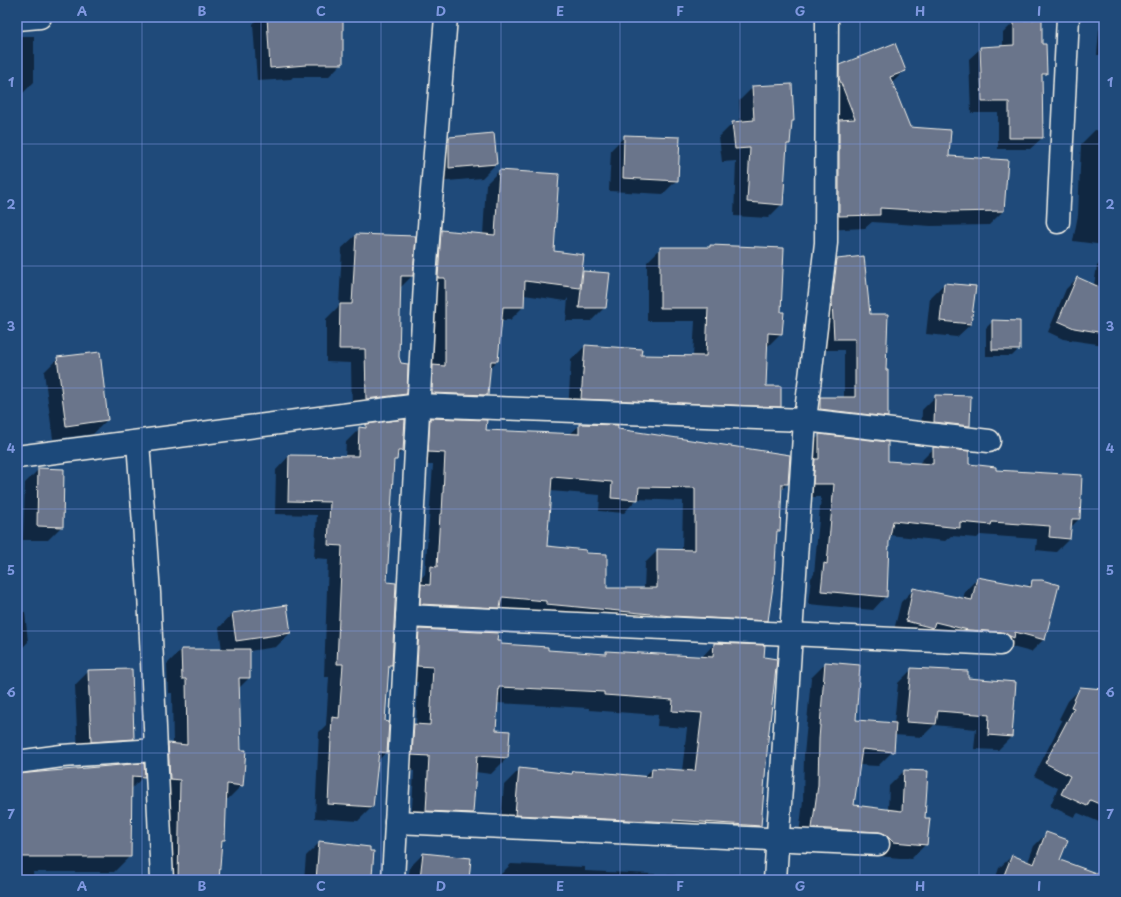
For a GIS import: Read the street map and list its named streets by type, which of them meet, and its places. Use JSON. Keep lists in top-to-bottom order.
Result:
{
  "grid": {
    "columns": [
      "A",
      "B",
      "C",
      "D",
      "E",
      "F",
      "G",
      "H",
      "I"
    ],
    "rows": [
      "1",
      "2",
      "3",
      "4",
      "5",
      "6",
      "7"
    ]
  }
}
